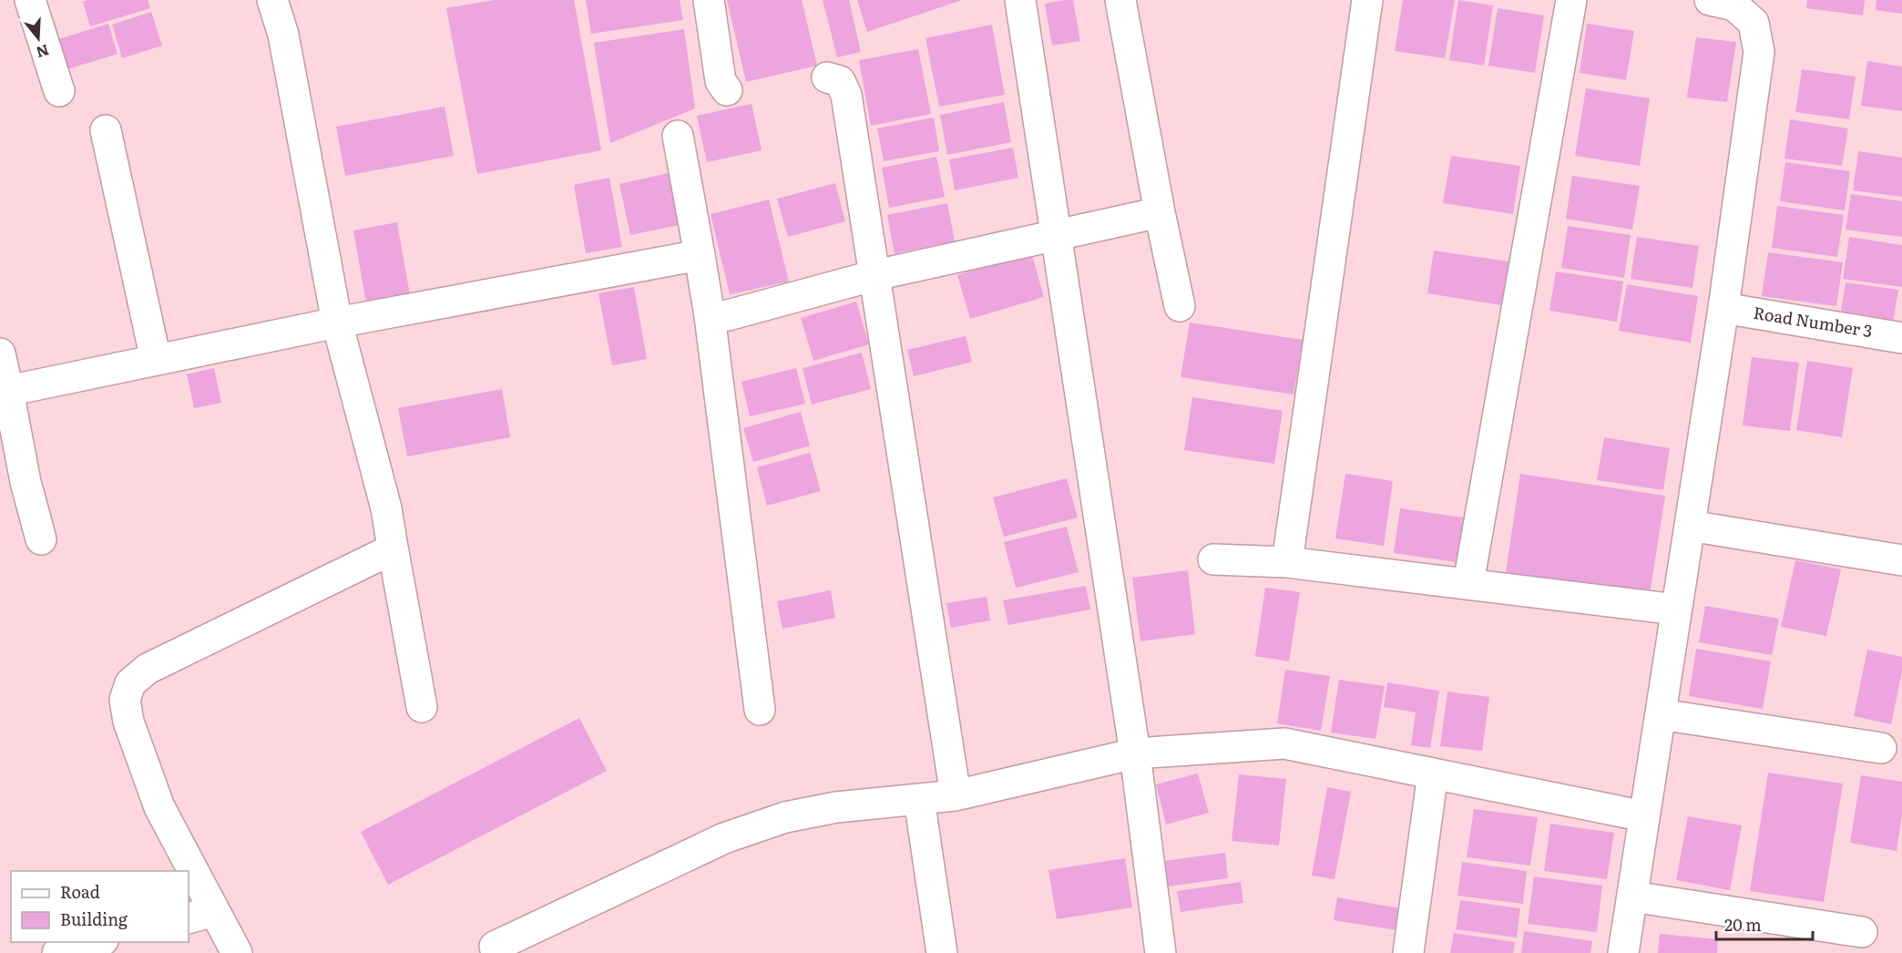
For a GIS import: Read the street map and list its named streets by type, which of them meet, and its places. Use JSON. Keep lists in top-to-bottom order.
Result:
{
  "streets": {
    "street": ["Road Number 3"]
  },
  "legend": ["Road", "Building"],
  "scale_bar": "20 m",
  "north": "bottom"
}
